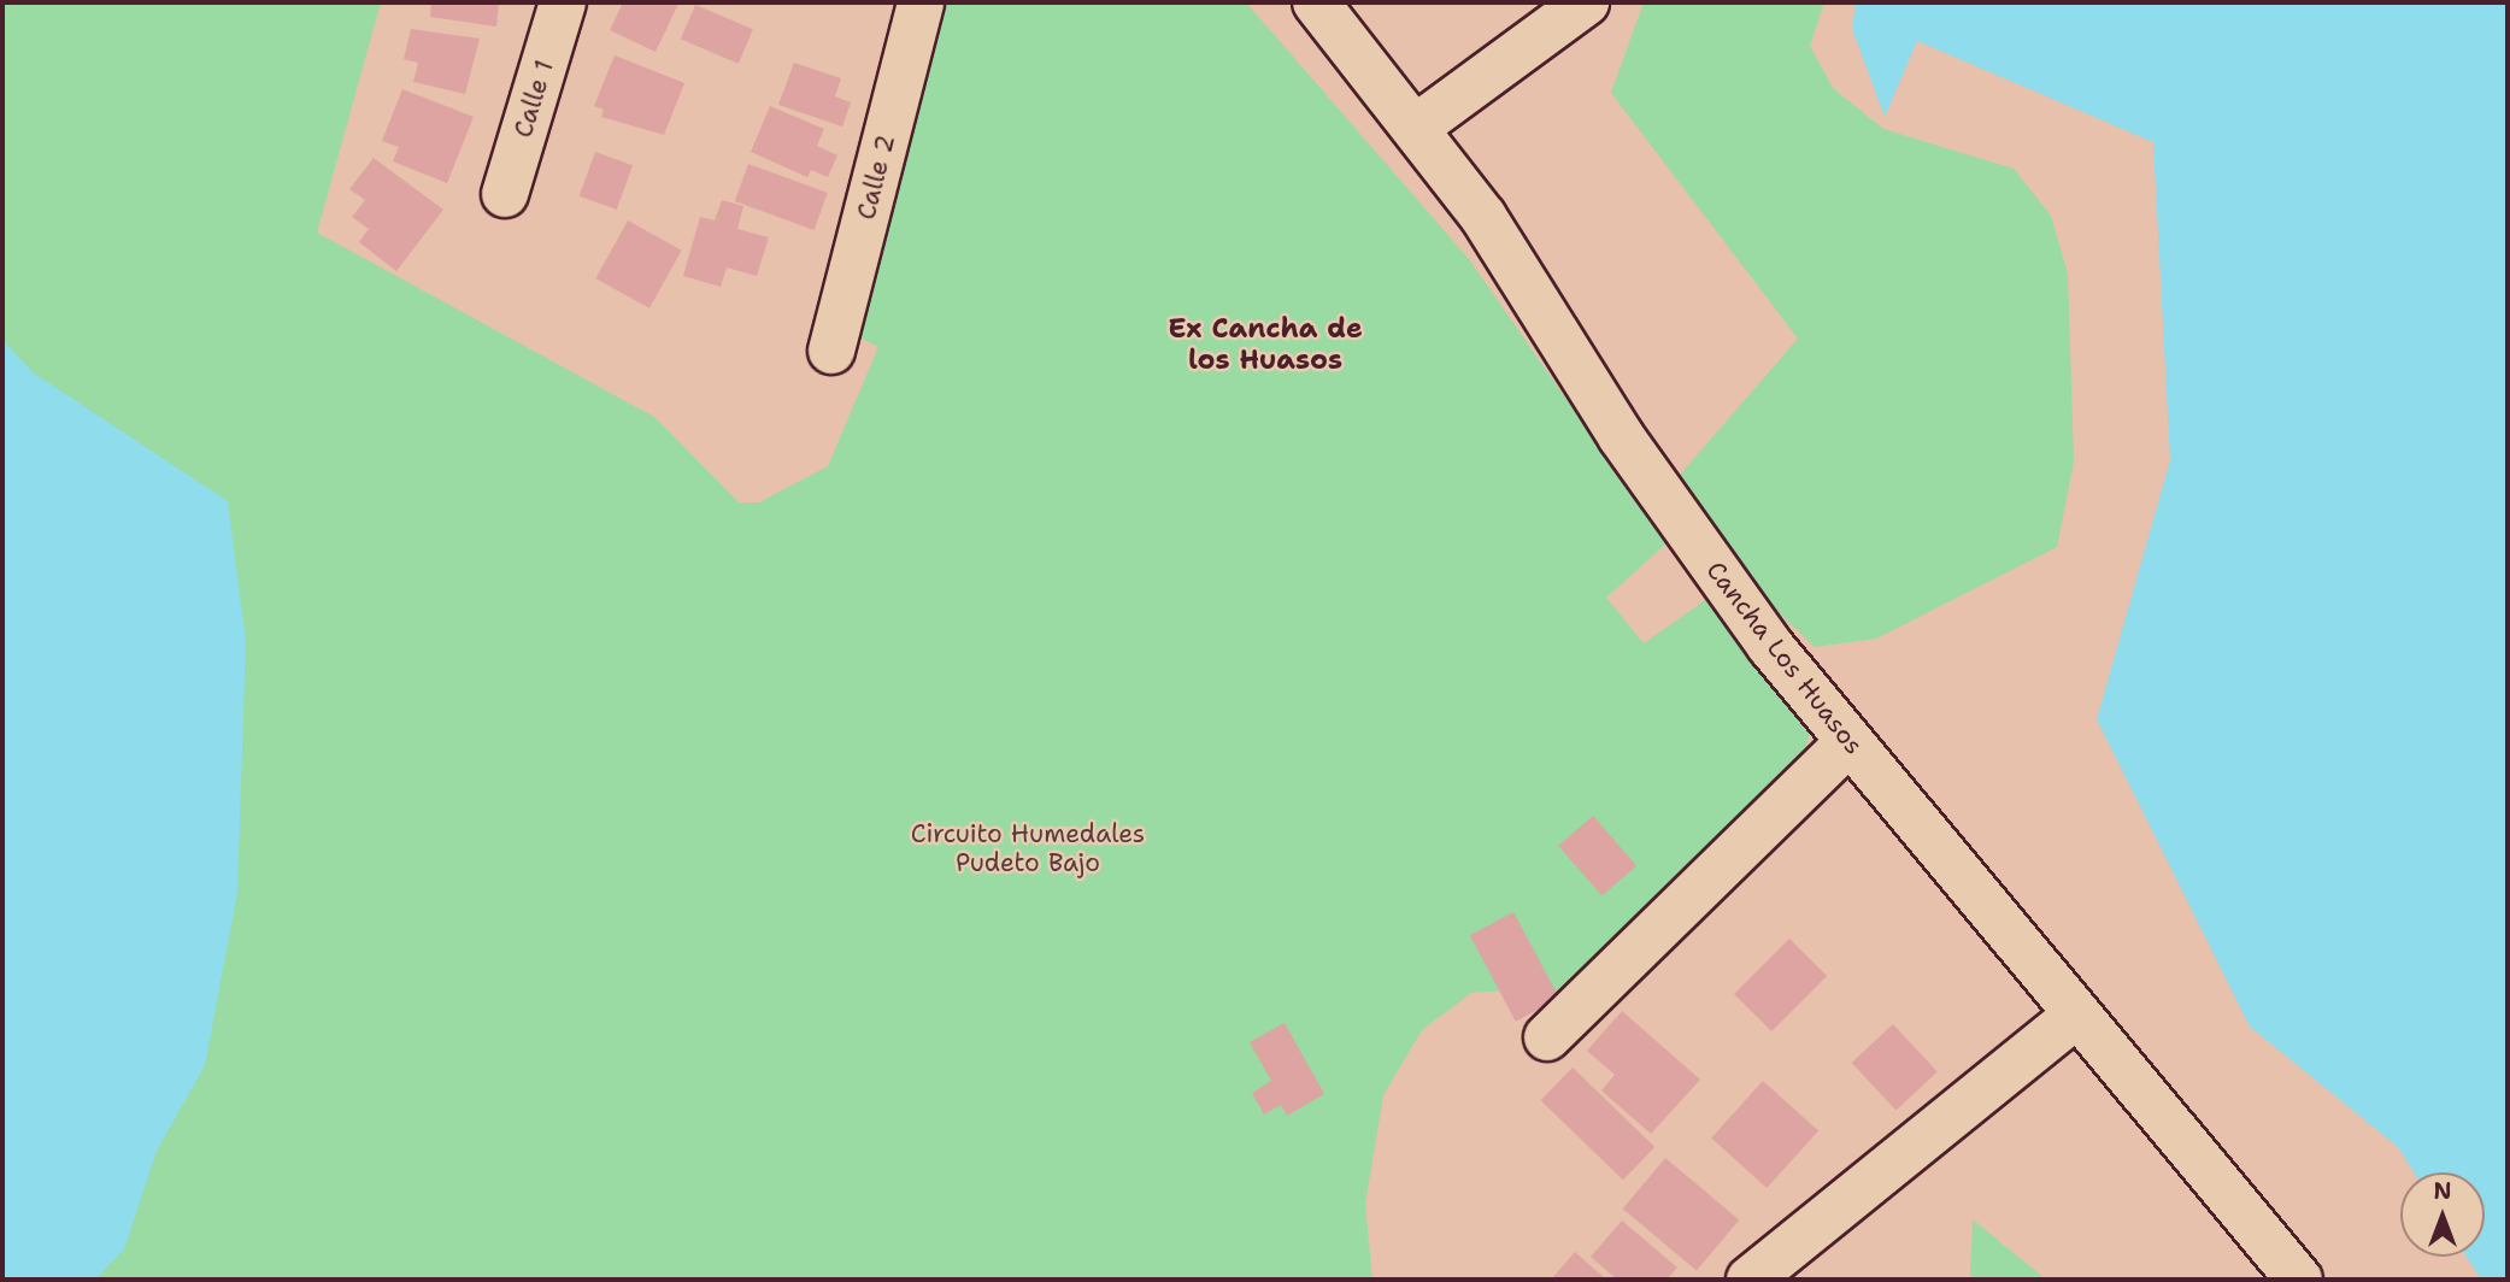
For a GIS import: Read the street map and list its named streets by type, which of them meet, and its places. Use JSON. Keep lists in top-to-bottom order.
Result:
{
  "streets": {
    "street": ["Calle 1", "Calle 2", "Cancha Los Huasos"]
  },
  "districts": ["Ex Cancha de los Huasos"],
  "parks": ["Circuito Humedales Pudeto Bajo"],
  "north": "top"
}
